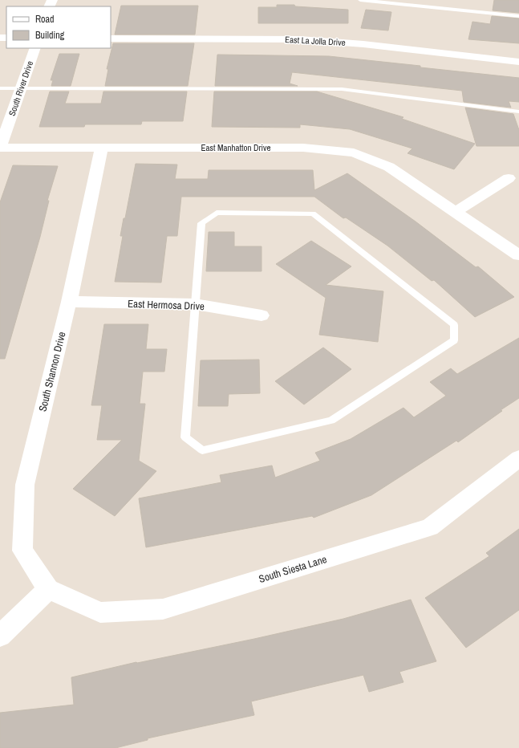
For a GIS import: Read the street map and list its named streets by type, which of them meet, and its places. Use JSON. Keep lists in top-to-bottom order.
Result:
{
  "streets": {
    "street": [
      "East La Jolla Drive",
      "South River Drive",
      "East Manhatton Drive",
      "East Hermosa Drive",
      "South Shannon Drive",
      "South Siesta Lane"
    ]
  },
  "crossings": [
    ["South River Drive", "East Manhatton Drive"],
    ["East Manhatton Drive", "South Shannon Drive"],
    ["East Hermosa Drive", "South Shannon Drive"],
    ["South Shannon Drive", "South Siesta Lane"]
  ],
  "legend": ["Road", "Building"]
}
